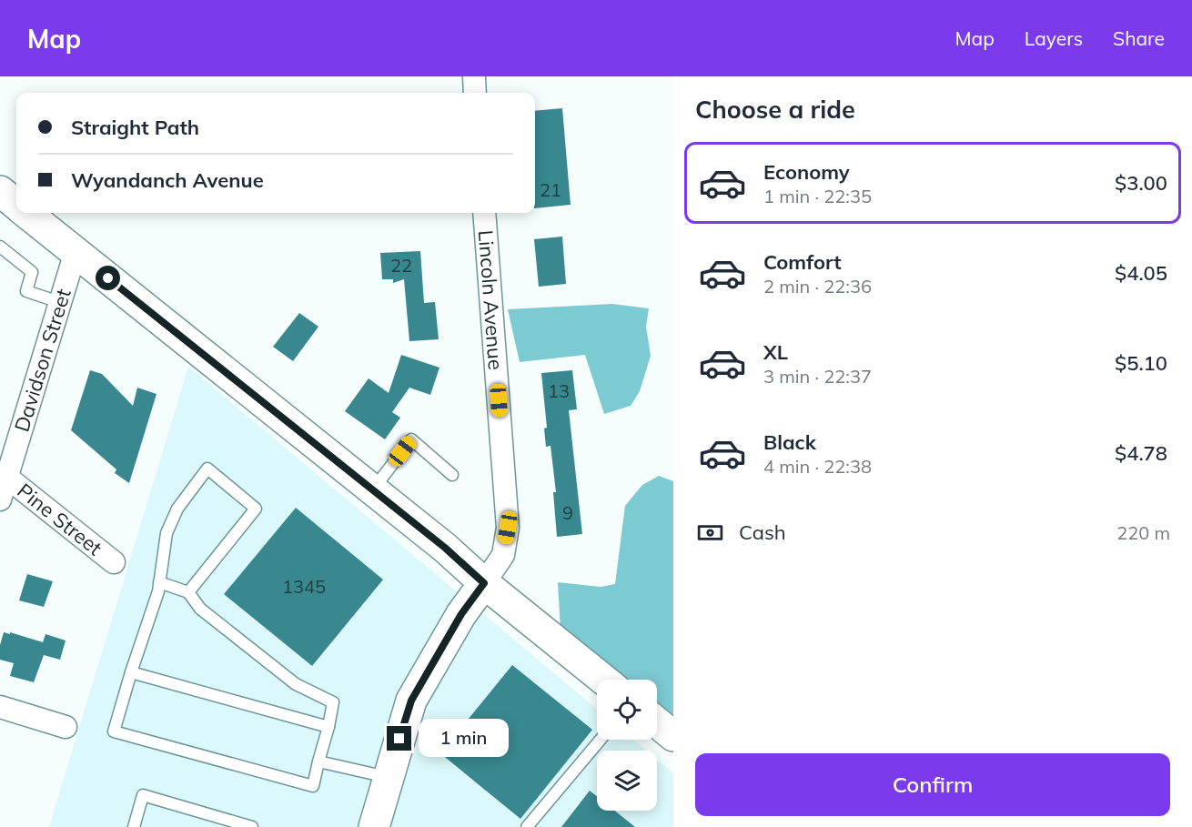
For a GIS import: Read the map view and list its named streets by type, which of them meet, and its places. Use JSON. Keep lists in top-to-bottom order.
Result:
{
  "streets": {
    "street": ["Lincoln Avenue", "Davidson Street", "Pine Street"]
  },
  "crossings": [
    ["Davidson Street", "Pine Street"]
  ],
  "house_numbers": [
    "21",
    "22",
    "13",
    "9",
    "1345"
  ],
  "page": {
    "header": "Map",
    "nav": ["Map", "Layers", "Share"],
    "heading": "Choose a ride",
    "banner": ["Straight Path", "Wyandanch Avenue"],
    "list": [
      {
        "name": "Economy",
        "note": "1 min · 22:35",
        "value": "$3.00"
      },
      {
        "name": "Comfort",
        "note": "2 min · 22:36",
        "value": "$4.05"
      },
      {
        "name": "XL",
        "note": "3 min · 22:37",
        "value": "$5.10"
      },
      {
        "name": "Black",
        "note": "4 min · 22:38",
        "value": "$4.78"
      }
    ],
    "pay": ["Cash", "220 m"],
    "bubble": "1 min",
    "buttons": "Confirm"
  }
}
